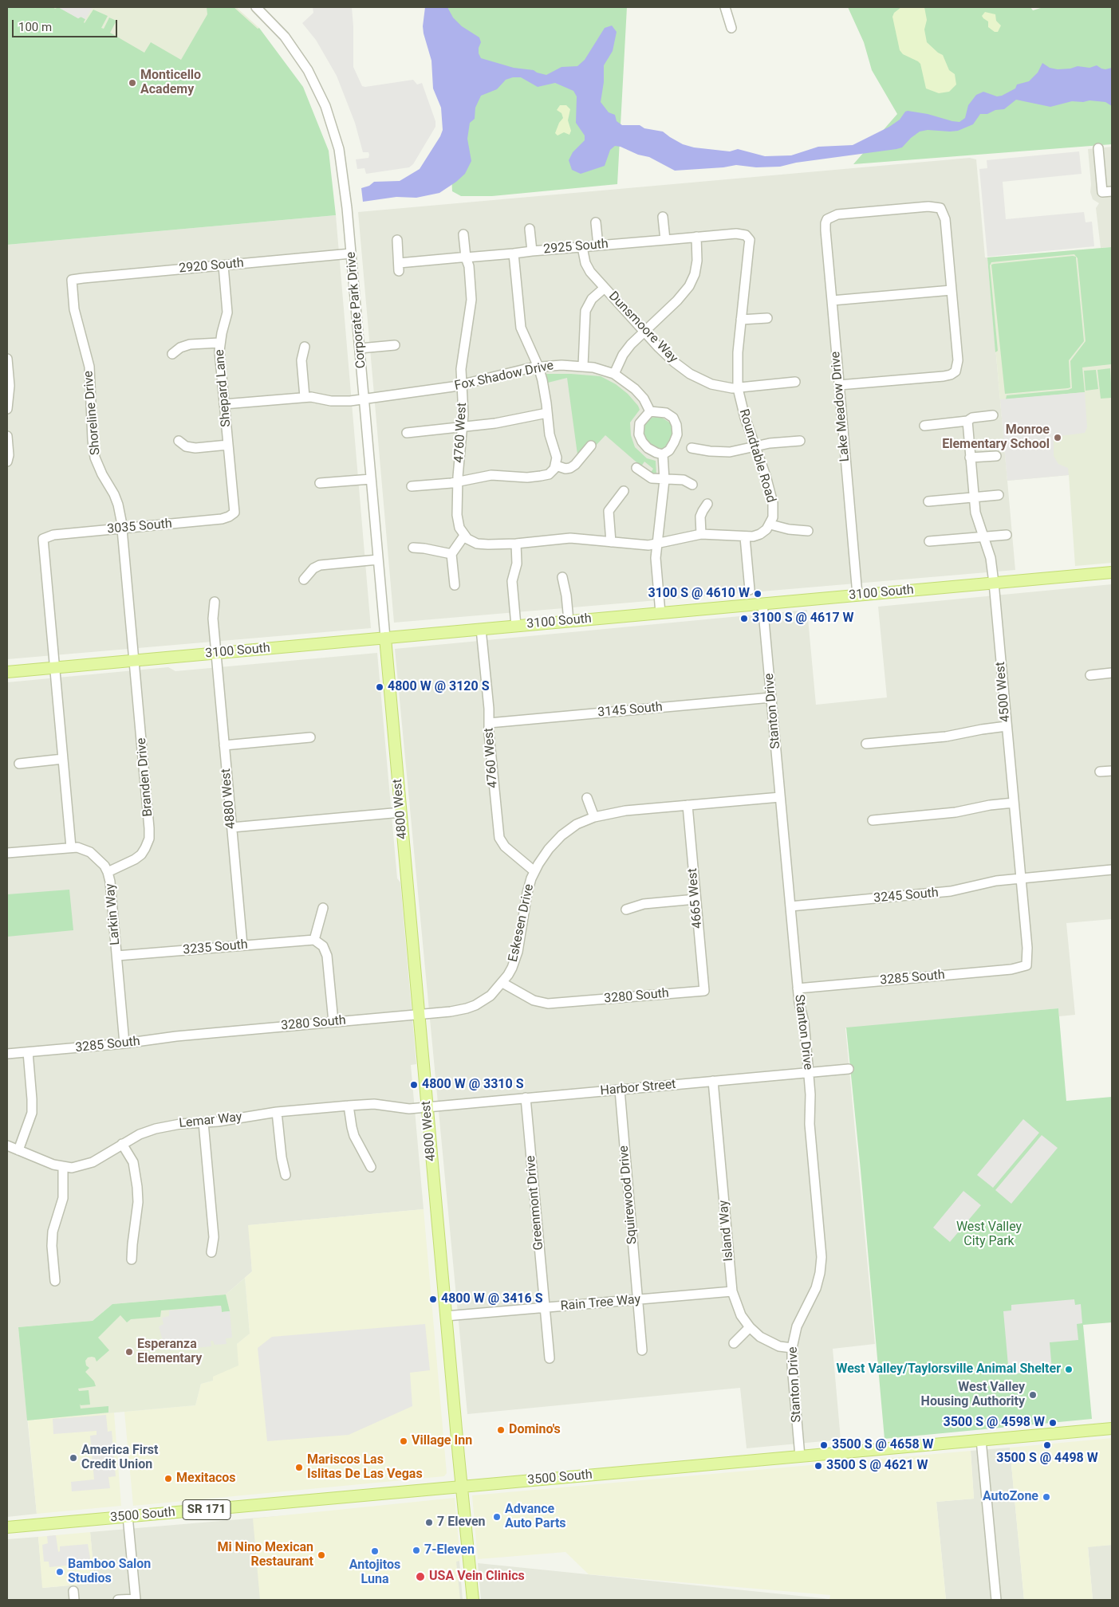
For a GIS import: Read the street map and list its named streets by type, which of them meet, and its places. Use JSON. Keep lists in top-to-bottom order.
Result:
{
  "streets": {
    "main road": [
      "3100 South",
      "4800 West",
      "3500 South",
      "SR 171"
    ],
    "street": [
      "2925 South",
      "2920 South",
      "Corporate Park Drive",
      "Dunsmoore Way",
      "Fox Shadow Drive",
      "Shepard Lane",
      "Lake Meadow Drive",
      "Shoreline Drive",
      "4760 West",
      "Roundtable Road",
      "3035 South",
      "4500 West",
      "3145 South",
      "Stanton Drive",
      "Branden Drive",
      "4880 West",
      "3245 South",
      "4665 West",
      "Larkin Way",
      "Eskesen Drive",
      "3235 South",
      "3285 South",
      "3280 South",
      "Harbor Street",
      "Lemar Way",
      "Squirewood Drive",
      "Greenmont Drive",
      "Island Way",
      "Rain Tree Way"
    ]
  },
  "crossings": [
    ["2925 South", "Dunsmoore Way"],
    ["2925 South", "4760 West"],
    ["2925 South", "Roundtable Road"],
    ["2920 South", "Corporate Park Drive"],
    ["2920 South", "Shepard Lane"],
    ["2920 South", "Shoreline Drive"],
    ["Corporate Park Drive", "Fox Shadow Drive"],
    ["Corporate Park Drive", "3100 South"],
    ["Corporate Park Drive", "4800 West"],
    ["Dunsmoore Way", "Roundtable Road"],
    ["Fox Shadow Drive", "Shepard Lane"],
    ["Fox Shadow Drive", "4760 West"],
    ["Shepard Lane", "3035 South"],
    ["Lake Meadow Drive", "3100 South"],
    ["Shoreline Drive", "3035 South"],
    ["Shoreline Drive", "3100 South"],
    ["Shoreline Drive", "Branden Drive"],
    ["4760 West", "3100 South"],
    ["4760 West", "3145 South"],
    ["4760 West", "Eskesen Drive"],
    ["3035 South", "3100 South"],
    ["3100 South", "4500 West"],
    ["3100 South", "Stanton Drive"],
    ["3100 South", "Branden Drive"],
    ["3100 South", "4880 West"],
    ["3100 South", "4800 West"],
    ["4500 West", "3245 South"],
    ["4500 West", "3285 South"],
    ["3145 South", "Stanton Drive"],
    ["Stanton Drive", "3245 South"],
    ["Stanton Drive", "Eskesen Drive"],
    ["Stanton Drive", "3285 South"],
    ["Stanton Drive", "Harbor Street"],
    ["Stanton Drive", "Island Way"],
    ["Stanton Drive", "3500 South"],
    ["Branden Drive", "Larkin Way"],
    ["4880 West", "3235 South"],
    ["4800 West", "Eskesen Drive"],
    ["4800 West", "3280 South"],
    ["4800 West", "Harbor Street"],
    ["4800 West", "Lemar Way"],
    ["4800 West", "Rain Tree Way"],
    ["4800 West", "3500 South"],
    ["4665 West", "Eskesen Drive"],
    ["4665 West", "3280 South"],
    ["Larkin Way", "3235 South"],
    ["Larkin Way", "3285 South"],
    ["Eskesen Drive", "3280 South"],
    ["3285 South", "3280 South"],
    ["Harbor Street", "Lemar Way"],
    ["Harbor Street", "Squirewood Drive"],
    ["Harbor Street", "Greenmont Drive"],
    ["Harbor Street", "Island Way"],
    ["Squirewood Drive", "Rain Tree Way"],
    ["Greenmont Drive", "Rain Tree Way"],
    ["Island Way", "Rain Tree Way"]
  ],
  "parks": ["West Valley City Park"],
  "places": [
    "Monticello Academy",
    "Monroe Elementary School",
    "3100 S @ 4610 W",
    "3100 S @ 4617 W",
    "4800 W @ 3120 S",
    "4800 W @ 3310 S",
    "4800 W @ 3416 S",
    "Esperanza Elementary",
    "West Valley/Taylorsville Animal Shelter",
    "West Valley Housing Authority",
    "3500 S @ 4598 W",
    "Domino's",
    "Village Inn",
    "3500 S @ 4658 W",
    "3500 S @ 4498 W",
    "America First Credit Union",
    "3500 S @ 4621 W",
    "Mariscos Las Islitas De Las Vegas",
    "Mexitacos",
    "AutoZone",
    "Advance Auto Parts",
    "7 Eleven",
    "7-Eleven",
    "Antojitos Luna",
    "Mi Nino Mexican Restaurant",
    "Bamboo Salon Studios",
    "USA Vein Clinics"
  ],
  "scale_bar": "100 m"
}
